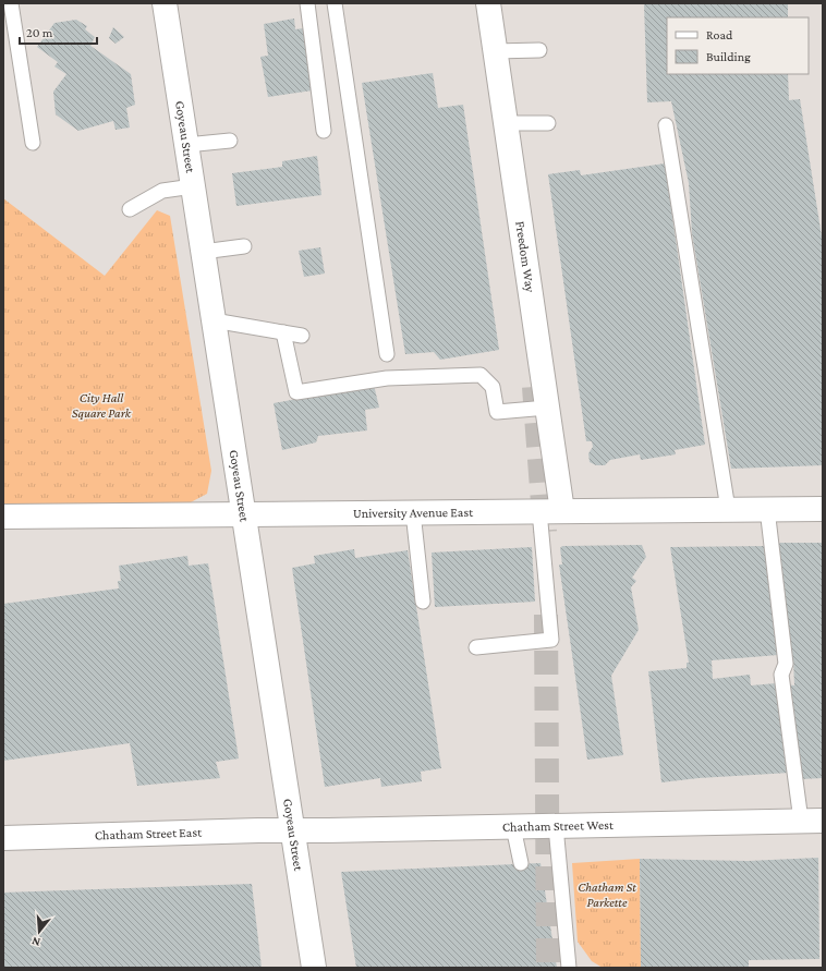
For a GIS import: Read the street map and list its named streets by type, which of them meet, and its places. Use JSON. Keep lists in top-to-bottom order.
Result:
{
  "streets": {
    "street": [
      "Goyeau Street",
      "Freedom Way",
      "University Avenue East",
      "Chatham Street West",
      "Chatham Street East"
    ]
  },
  "crossings": [
    ["Goyeau Street", "University Avenue East"],
    ["Goyeau Street", "Chatham Street West"],
    ["Goyeau Street", "Chatham Street East"],
    ["Freedom Way", "University Avenue East"],
    ["Chatham Street West", "Chatham Street East"]
  ],
  "parks": ["City Hall Square Park", "Chatham St Parkette"],
  "legend": ["Road", "Building"],
  "scale_bar": "20 m",
  "north": "bottom"
}
